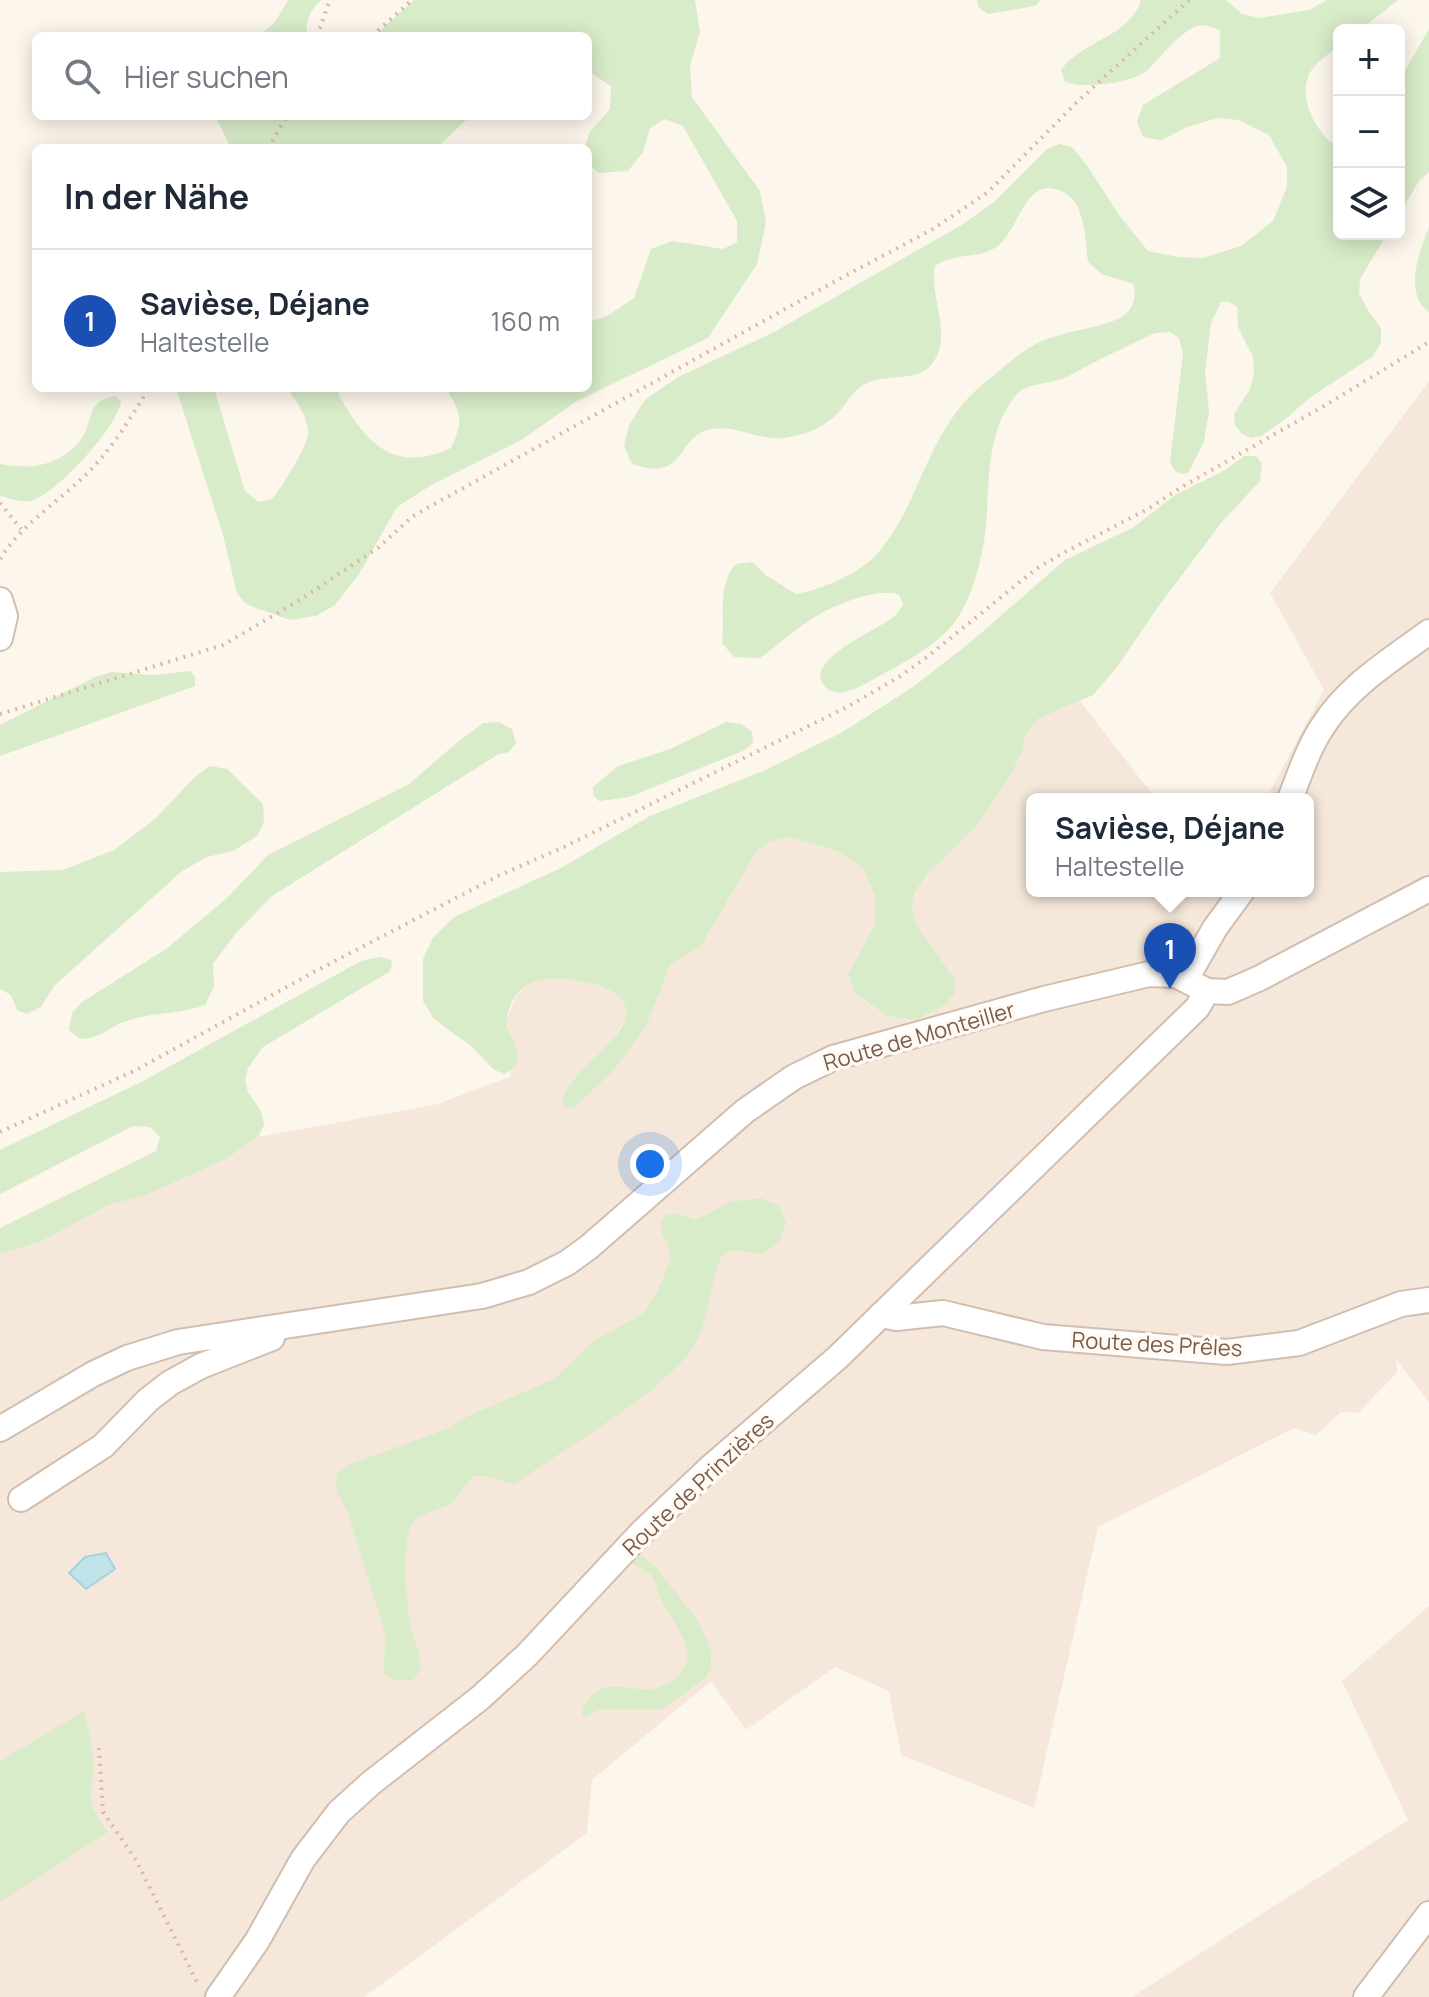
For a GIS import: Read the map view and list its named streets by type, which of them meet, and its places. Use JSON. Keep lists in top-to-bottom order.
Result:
{
  "streets": {
    "street": ["Route de Monteiller", "Route des Prêles", "Route de Prinzières"]
  },
  "crossings": [
    ["Route de Monteiller", "Route de Prinzières"],
    ["Route des Prêles", "Route de Prinzières"]
  ],
  "page": {
    "map_buttons": ["+", "−"],
    "search": "Hier suchen",
    "heading": "In der Nähe",
    "list": [
      {
        "mark": "1",
        "name": "Savièse, Déjane",
        "note": "Haltestelle",
        "value": "160 m"
      }
    ],
    "popup": ["Savièse, Déjane", "Haltestelle"],
    "pins": "1"
  }
}
